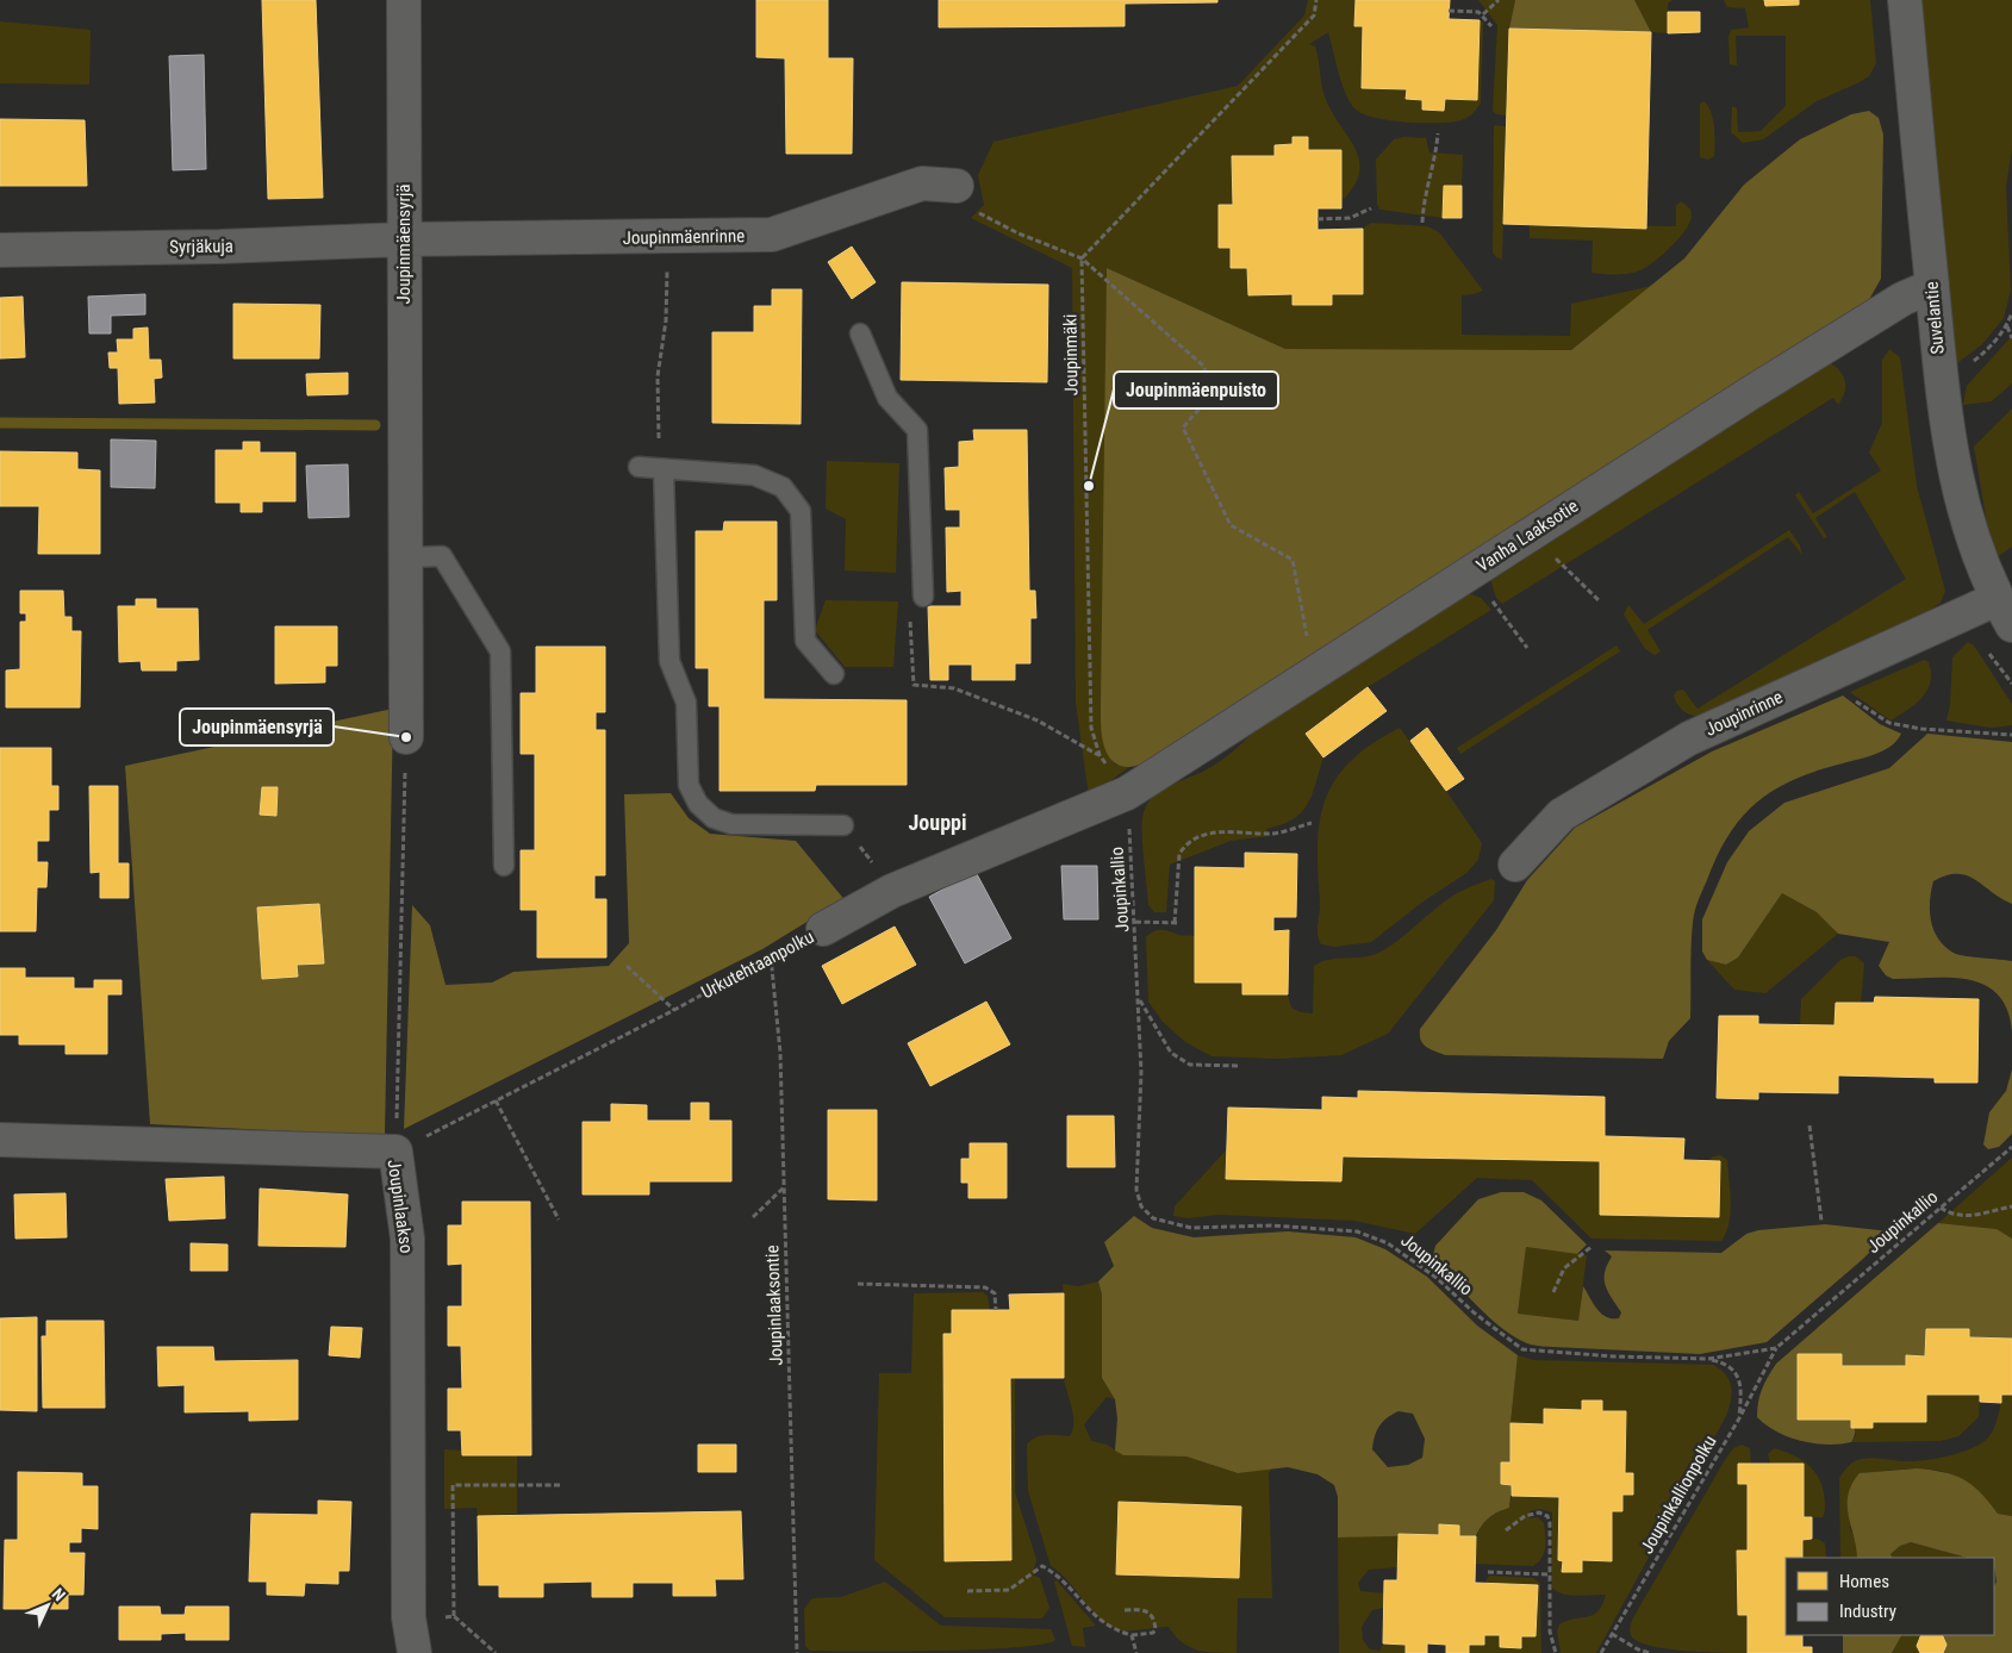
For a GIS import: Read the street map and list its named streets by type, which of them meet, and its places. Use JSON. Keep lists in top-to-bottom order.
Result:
{
  "streets": {
    "street": [
      "Joupinmäenrinne",
      "Joupinmäensyrjä",
      "Syrjäkuja",
      "Suvelantie",
      "Vanha Laaksotie",
      "Joupinrinne",
      "Urkutehtaanpolku",
      "Joupinlaakso"
    ],
    "path": [
      "Joupinmäki",
      "Joupinkallio",
      "Joupinlaaksontie",
      "Joupinkallionpolku"
    ]
  },
  "crossings": [
    ["Joupinmäenrinne", "Joupinmäensyrjä"],
    ["Joupinmäenrinne", "Syrjäkuja"],
    ["Joupinmäensyrjä", "Syrjäkuja"],
    ["Suvelantie", "Vanha Laaksotie"],
    ["Suvelantie", "Joupinrinne"],
    ["Joupinmäki", "Vanha Laaksotie"],
    ["Joupinmäki", "Joupinkallio"],
    ["Joupinmäki", "Urkutehtaanpolku"],
    ["Vanha Laaksotie", "Joupinkallio"],
    ["Vanha Laaksotie", "Urkutehtaanpolku"],
    ["Joupinkallio", "Urkutehtaanpolku"],
    ["Joupinkallio", "Joupinkallionpolku"],
    ["Urkutehtaanpolku", "Joupinlaakso"],
    ["Urkutehtaanpolku", "Joupinlaaksontie"]
  ],
  "districts": ["Jouppi"],
  "places": ["Joupinmäenpuisto", "Joupinmäensyrjä"],
  "legend": ["Homes", "Industry"],
  "north": "top right"
}
